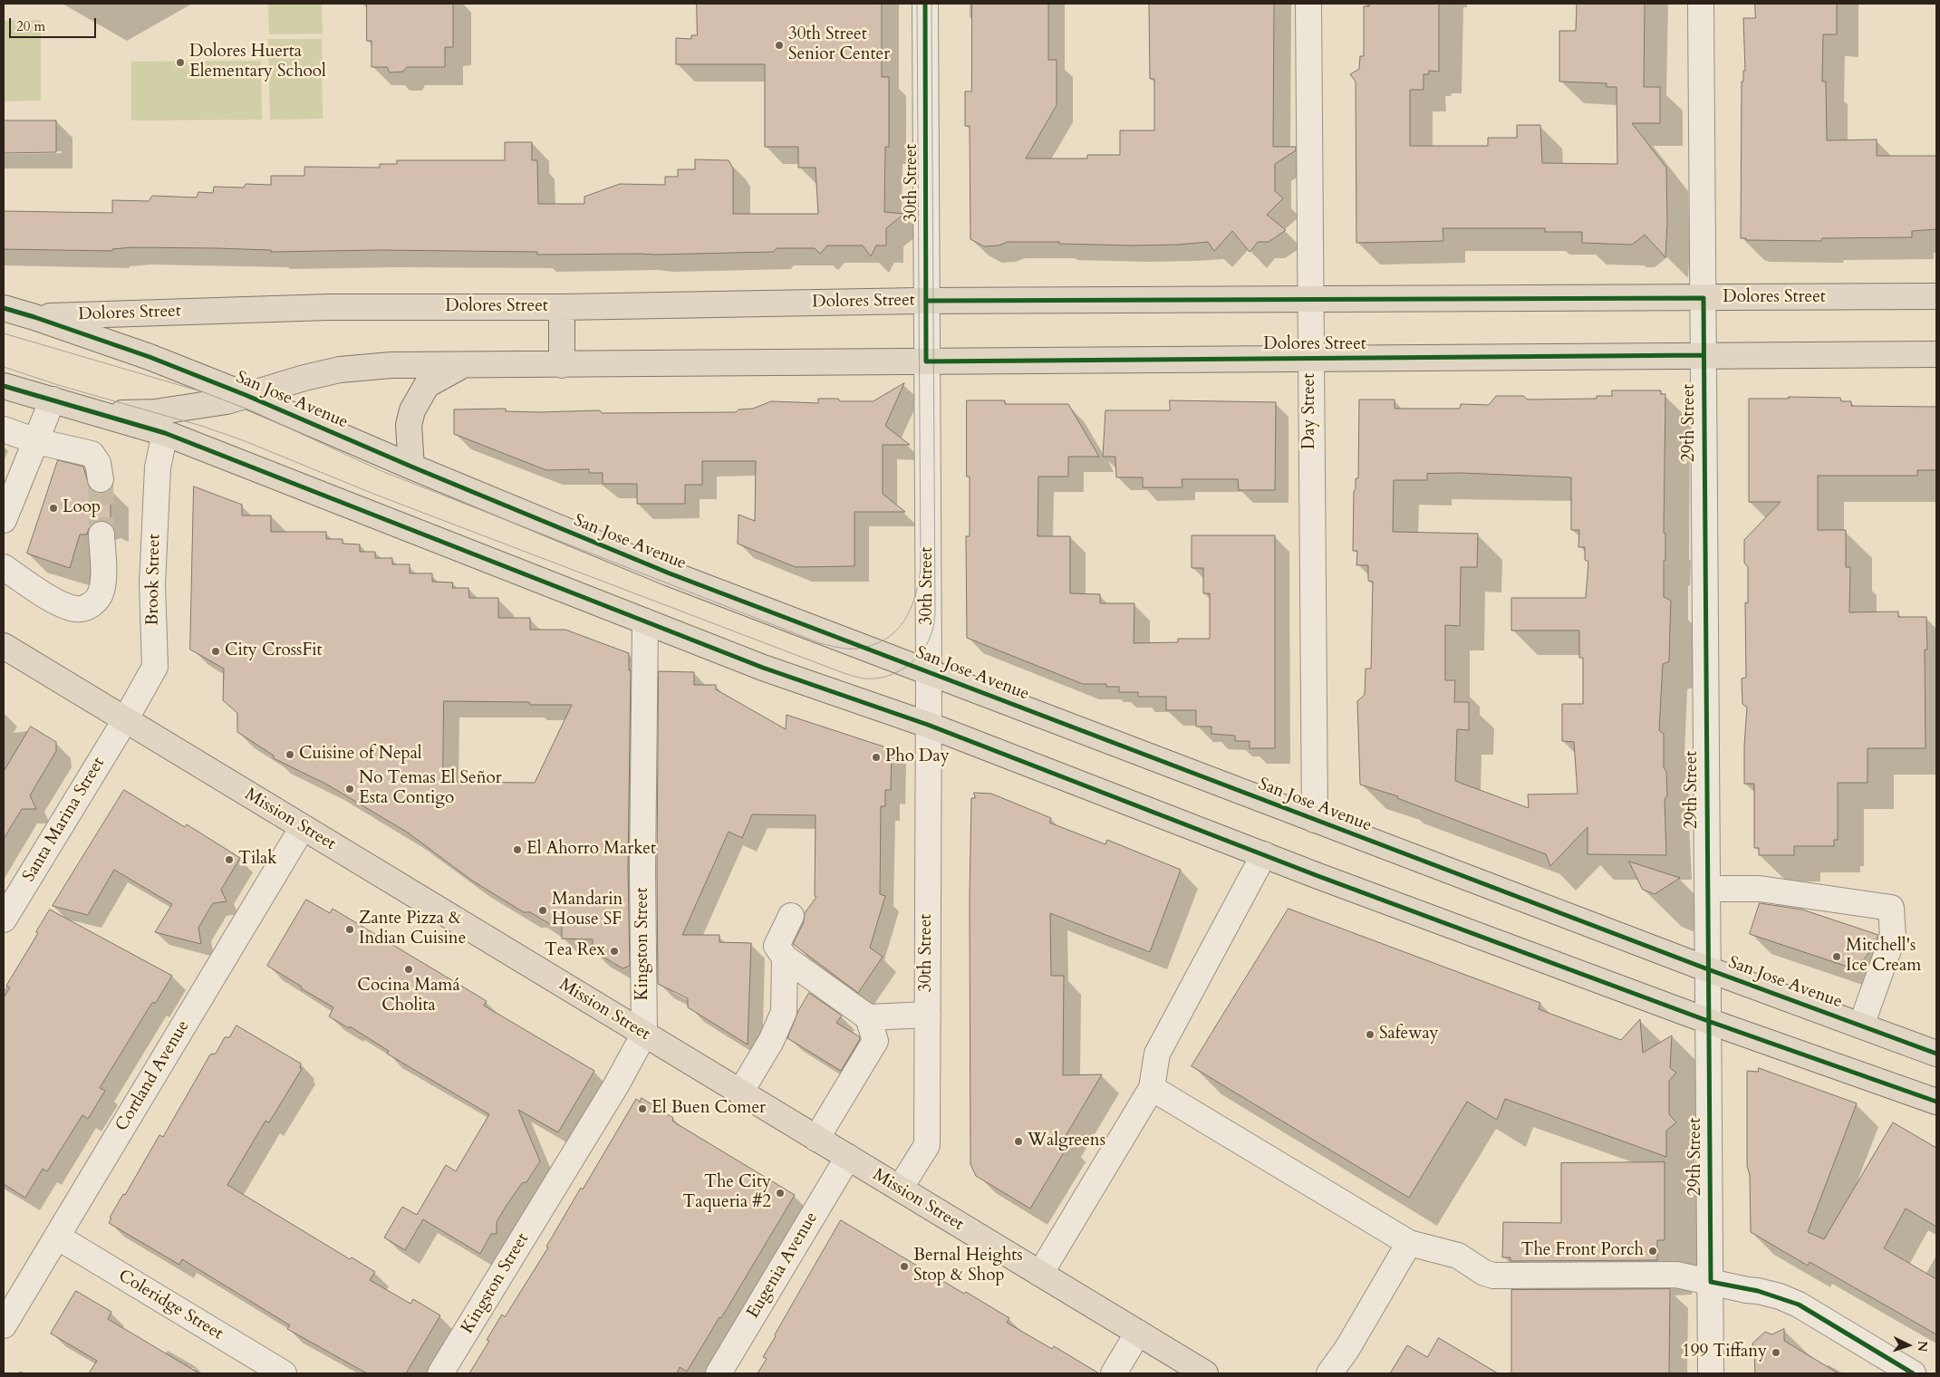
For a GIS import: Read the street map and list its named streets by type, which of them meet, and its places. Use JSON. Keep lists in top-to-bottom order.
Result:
{
  "streets": {
    "main road": ["Dolores Street", "San Jose Avenue", "Mission Street"],
    "street": [
      "30th Street",
      "Day Street",
      "29th Street",
      "Brook Street",
      "Santa Marina Street",
      "Kingston Street",
      "Cortland Avenue",
      "Eugenia Avenue",
      "Coleridge Street"
    ]
  },
  "crossings": [
    ["30th Street", "Dolores Street"],
    ["30th Street", "San Jose Avenue"],
    ["30th Street", "Mission Street"],
    ["Dolores Street", "San Jose Avenue"],
    ["Dolores Street", "Day Street"],
    ["Dolores Street", "29th Street"],
    ["San Jose Avenue", "Day Street"],
    ["San Jose Avenue", "29th Street"],
    ["Brook Street", "Santa Marina Street"],
    ["Brook Street", "Mission Street"],
    ["Santa Marina Street", "Mission Street"],
    ["Mission Street", "Kingston Street"],
    ["Mission Street", "Cortland Avenue"],
    ["Mission Street", "Eugenia Avenue"],
    ["Cortland Avenue", "Coleridge Street"]
  ],
  "places": [
    "30th Street Senior Center",
    "Dolores Huerta Elementary School",
    "Loop",
    "City CrossFit",
    "Cuisine of Nepal",
    "Pho Day",
    "No Temas El Señor Esta Contigo",
    "El Ahorro Market",
    "Tilak",
    "Mandarin House SF",
    "Zante Pizza & Indian Cuisine",
    "Tea Rex",
    "Mitchell's Ice Cream",
    "Cocina Mamá Cholita",
    "Safeway",
    "El Buen Comer",
    "Walgreens",
    "The City Taqueria #2",
    "The Front Porch",
    "Bernal Heights Stop & Shop",
    "199 Tiffany"
  ],
  "scale_bar": "20 m",
  "north": "right"
}
